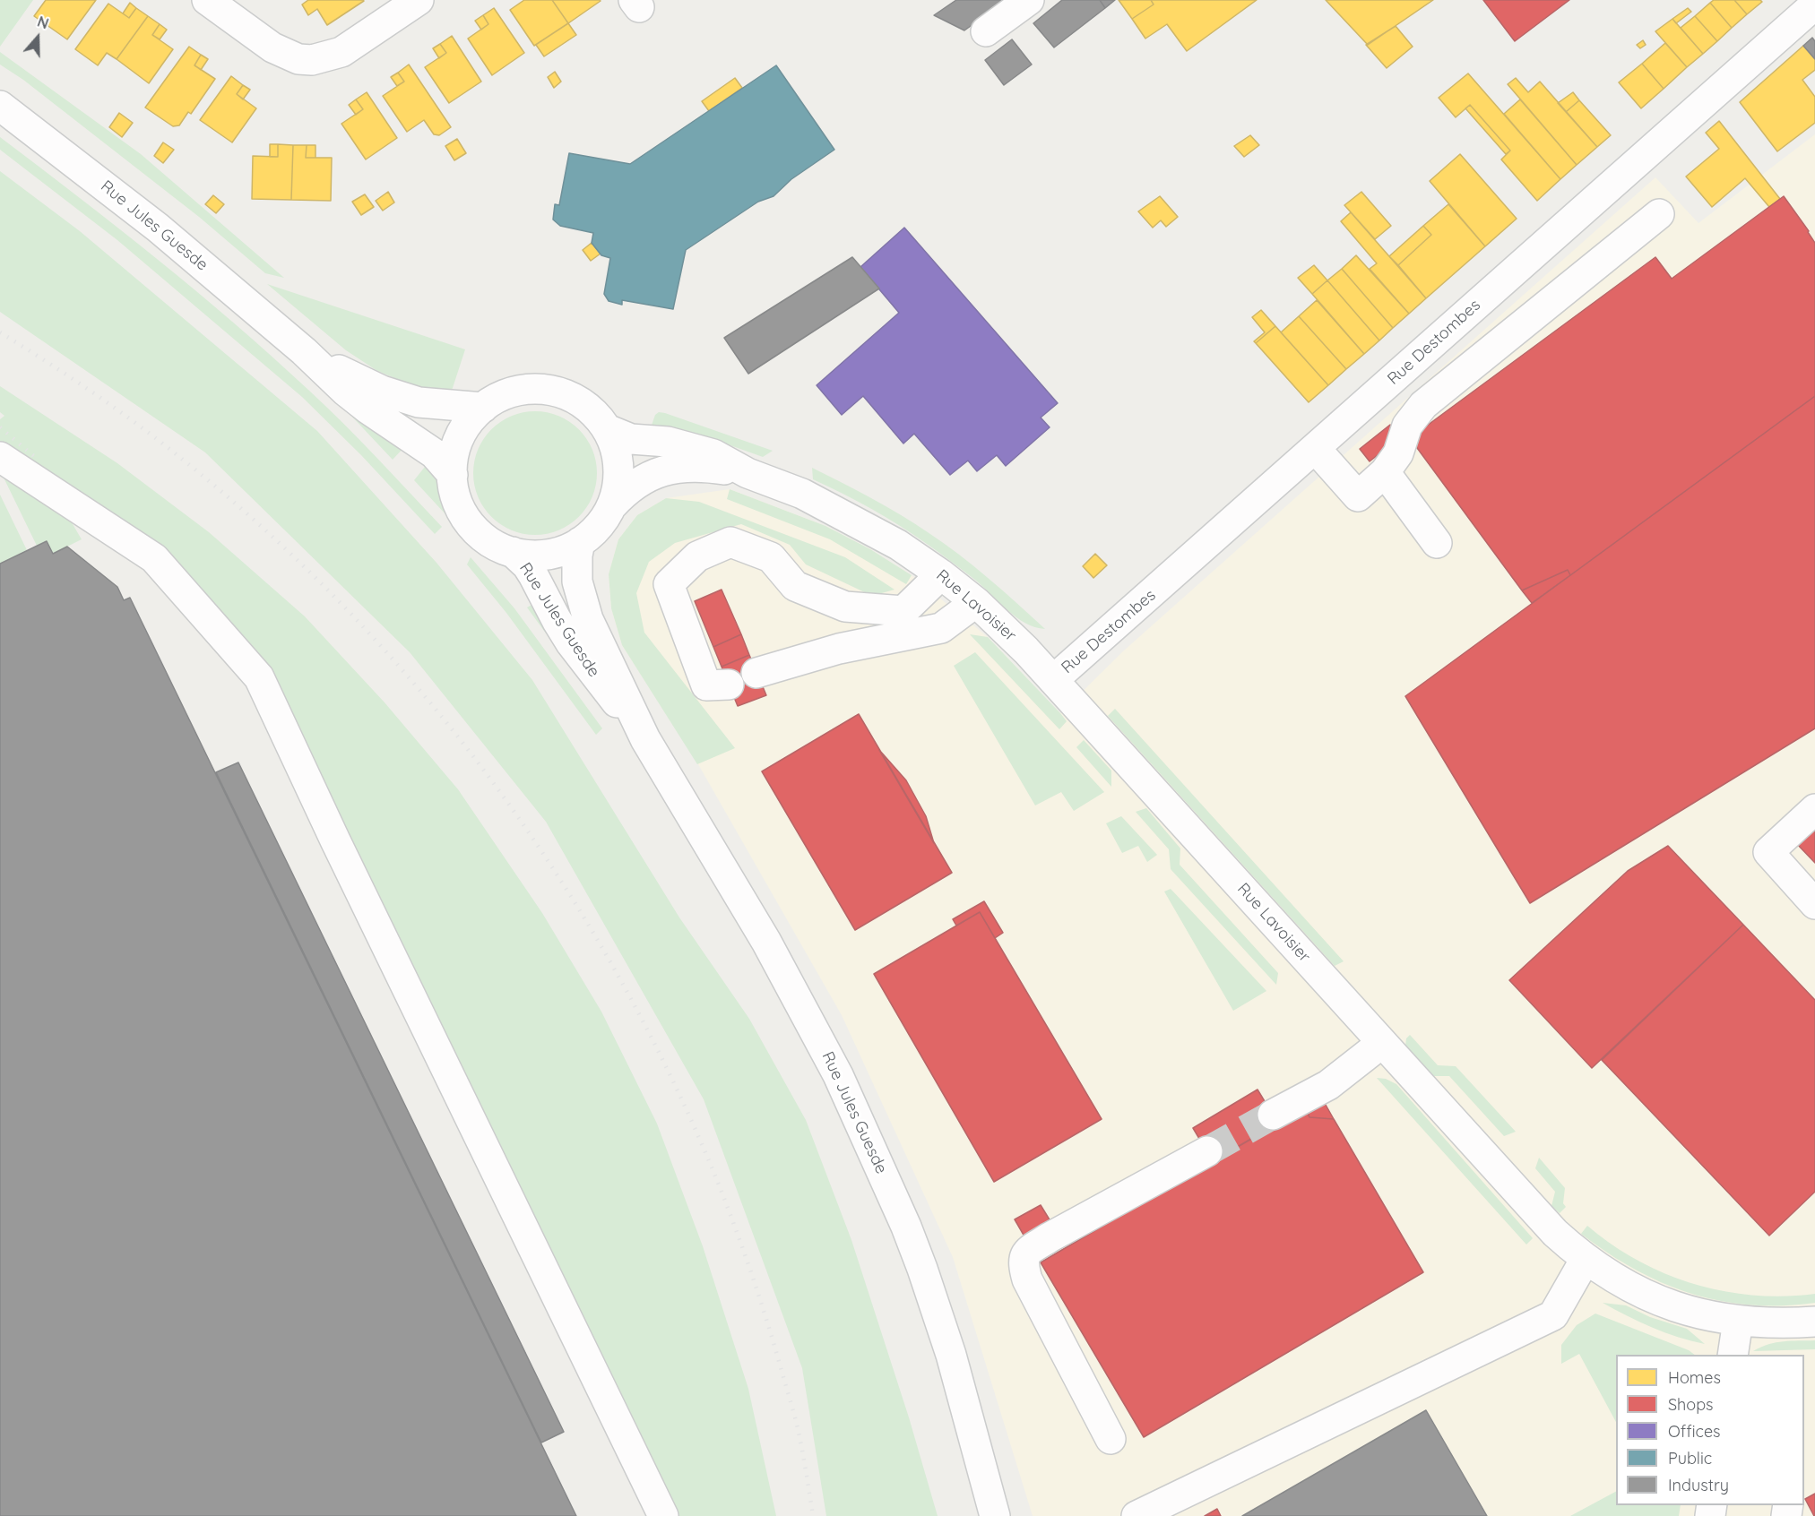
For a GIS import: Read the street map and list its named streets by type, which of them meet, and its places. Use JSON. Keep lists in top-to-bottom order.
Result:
{
  "streets": {
    "street": ["Rue Jules Guesde", "Rue Destombes", "Rue Lavoisier"]
  },
  "crossings": [
    ["Rue Jules Guesde", "Rue Lavoisier"],
    ["Rue Destombes", "Rue Lavoisier"]
  ],
  "legend": [
    "Homes",
    "Shops",
    "Offices",
    "Public",
    "Industry"
  ],
  "north": "top"
}
